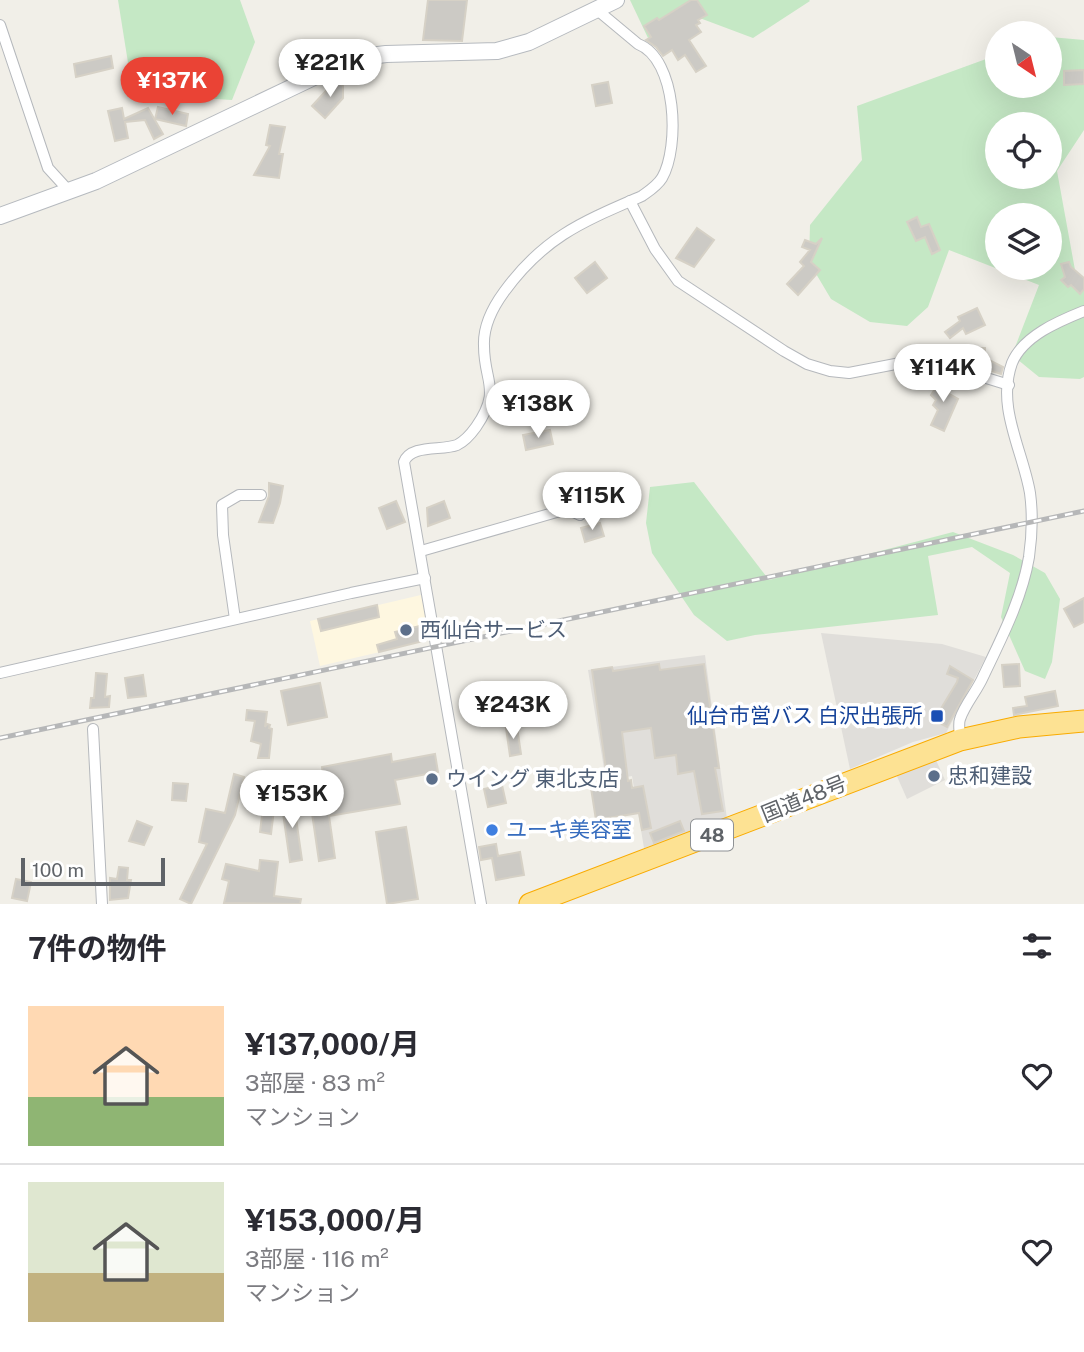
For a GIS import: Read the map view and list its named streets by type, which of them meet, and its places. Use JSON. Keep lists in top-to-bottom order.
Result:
{
  "streets": {
    "highway": ["国道48号", "48"]
  },
  "places": {
    "other": [
      "西仙台サービス",
      "忠和建設",
      "ウイング 東北支店",
      "ユーキ美容室"
    ],
    "transit": ["仙台市営バス 白沢出張所"]
  },
  "scale_bar": "100 m",
  "north": "bottom right",
  "page": {
    "price": [
      "¥221K",
      "¥137K",
      "¥114K",
      "¥138K",
      "¥115K",
      "¥243K",
      "¥153K"
    ],
    "scale": "100 m",
    "heading": "7件の物件",
    "list": [
      {
        "name": "¥137,000/月",
        "note": "3部屋 · 83 m² · マンション"
      },
      {
        "name": "¥153,000/月",
        "note": "3部屋 · 116 m² · マンション"
      }
    ]
  }
}
